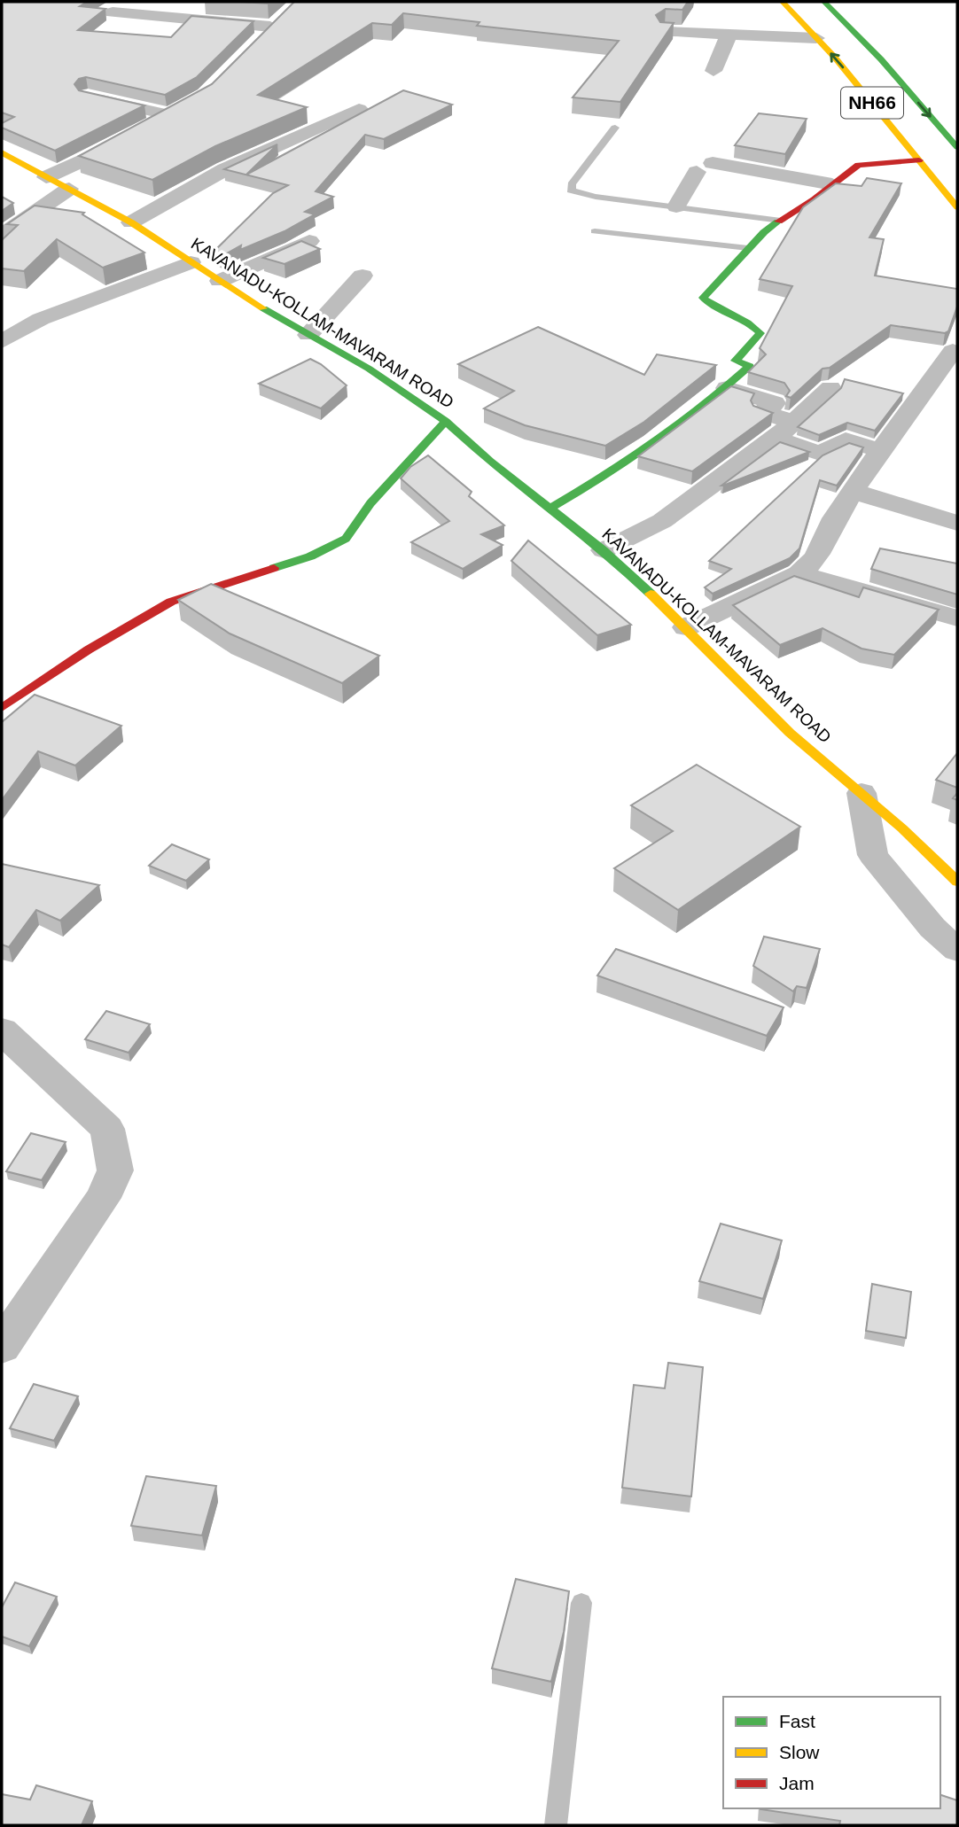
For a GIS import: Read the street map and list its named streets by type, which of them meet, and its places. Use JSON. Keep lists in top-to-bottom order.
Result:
{
  "streets": {
    "main road": ["NH66", "KAVANADU-KOLLAM-MAVARAM ROAD"]
  },
  "legend": ["Fast", "Slow", "Jam"]
}
